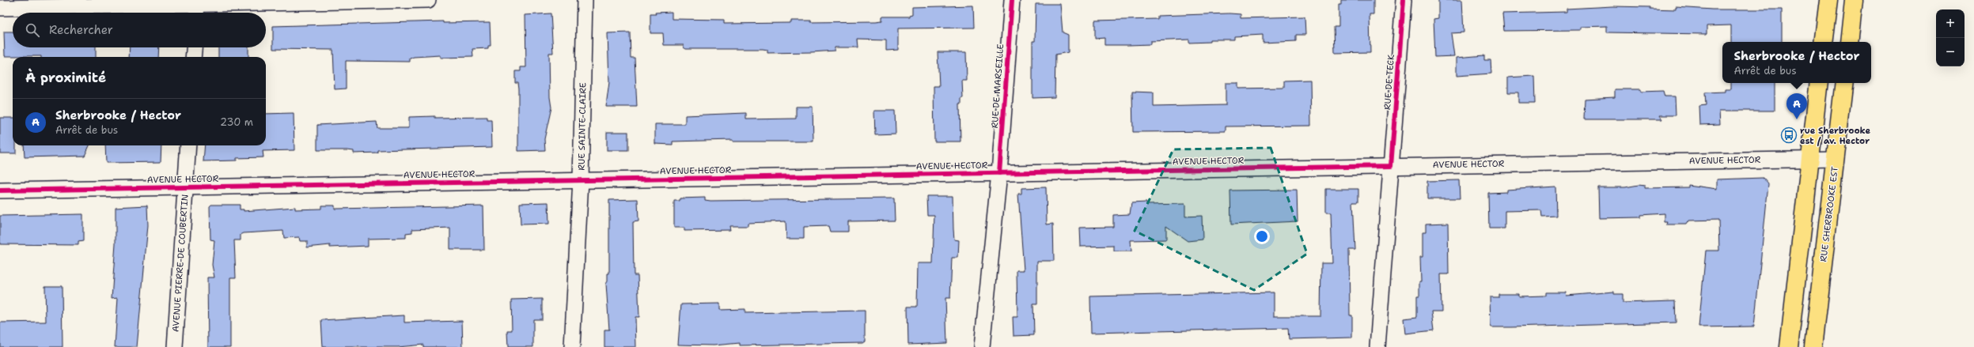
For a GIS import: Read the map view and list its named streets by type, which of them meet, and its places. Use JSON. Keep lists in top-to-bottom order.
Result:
{
  "streets": {
    "main road": ["RUE SHERBROOKE EST"],
    "street": [
      "RUE DE TECK",
      "RUE DE MARSEILLE",
      "RUE SAINTE-CLAIRE",
      "AVENUE HECTOR",
      "AVENUE PIERRE-DE COUBERTIN"
    ]
  },
  "crossings": [
    ["RUE DE TECK", "AVENUE HECTOR"],
    ["RUE DE MARSEILLE", "AVENUE HECTOR"],
    ["RUE SAINTE-CLAIRE", "AVENUE HECTOR"],
    ["AVENUE HECTOR", "RUE SHERBROOKE EST"],
    ["AVENUE HECTOR", "AVENUE PIERRE-DE COUBERTIN"]
  ],
  "places": {
    "bus stop": ["rue Sherbrooke est / av. Hector"]
  },
  "page": {
    "map_buttons": ["+", "−"],
    "search": "Rechercher",
    "popup": ["Sherbrooke / Hector", "Arrêt de bus"],
    "heading": "À proximité",
    "pins": "A",
    "list": [
      {
        "mark": "A",
        "name": "Sherbrooke / Hector",
        "note": "Arrêt de bus",
        "value": "230 m"
      }
    ]
  }
}
